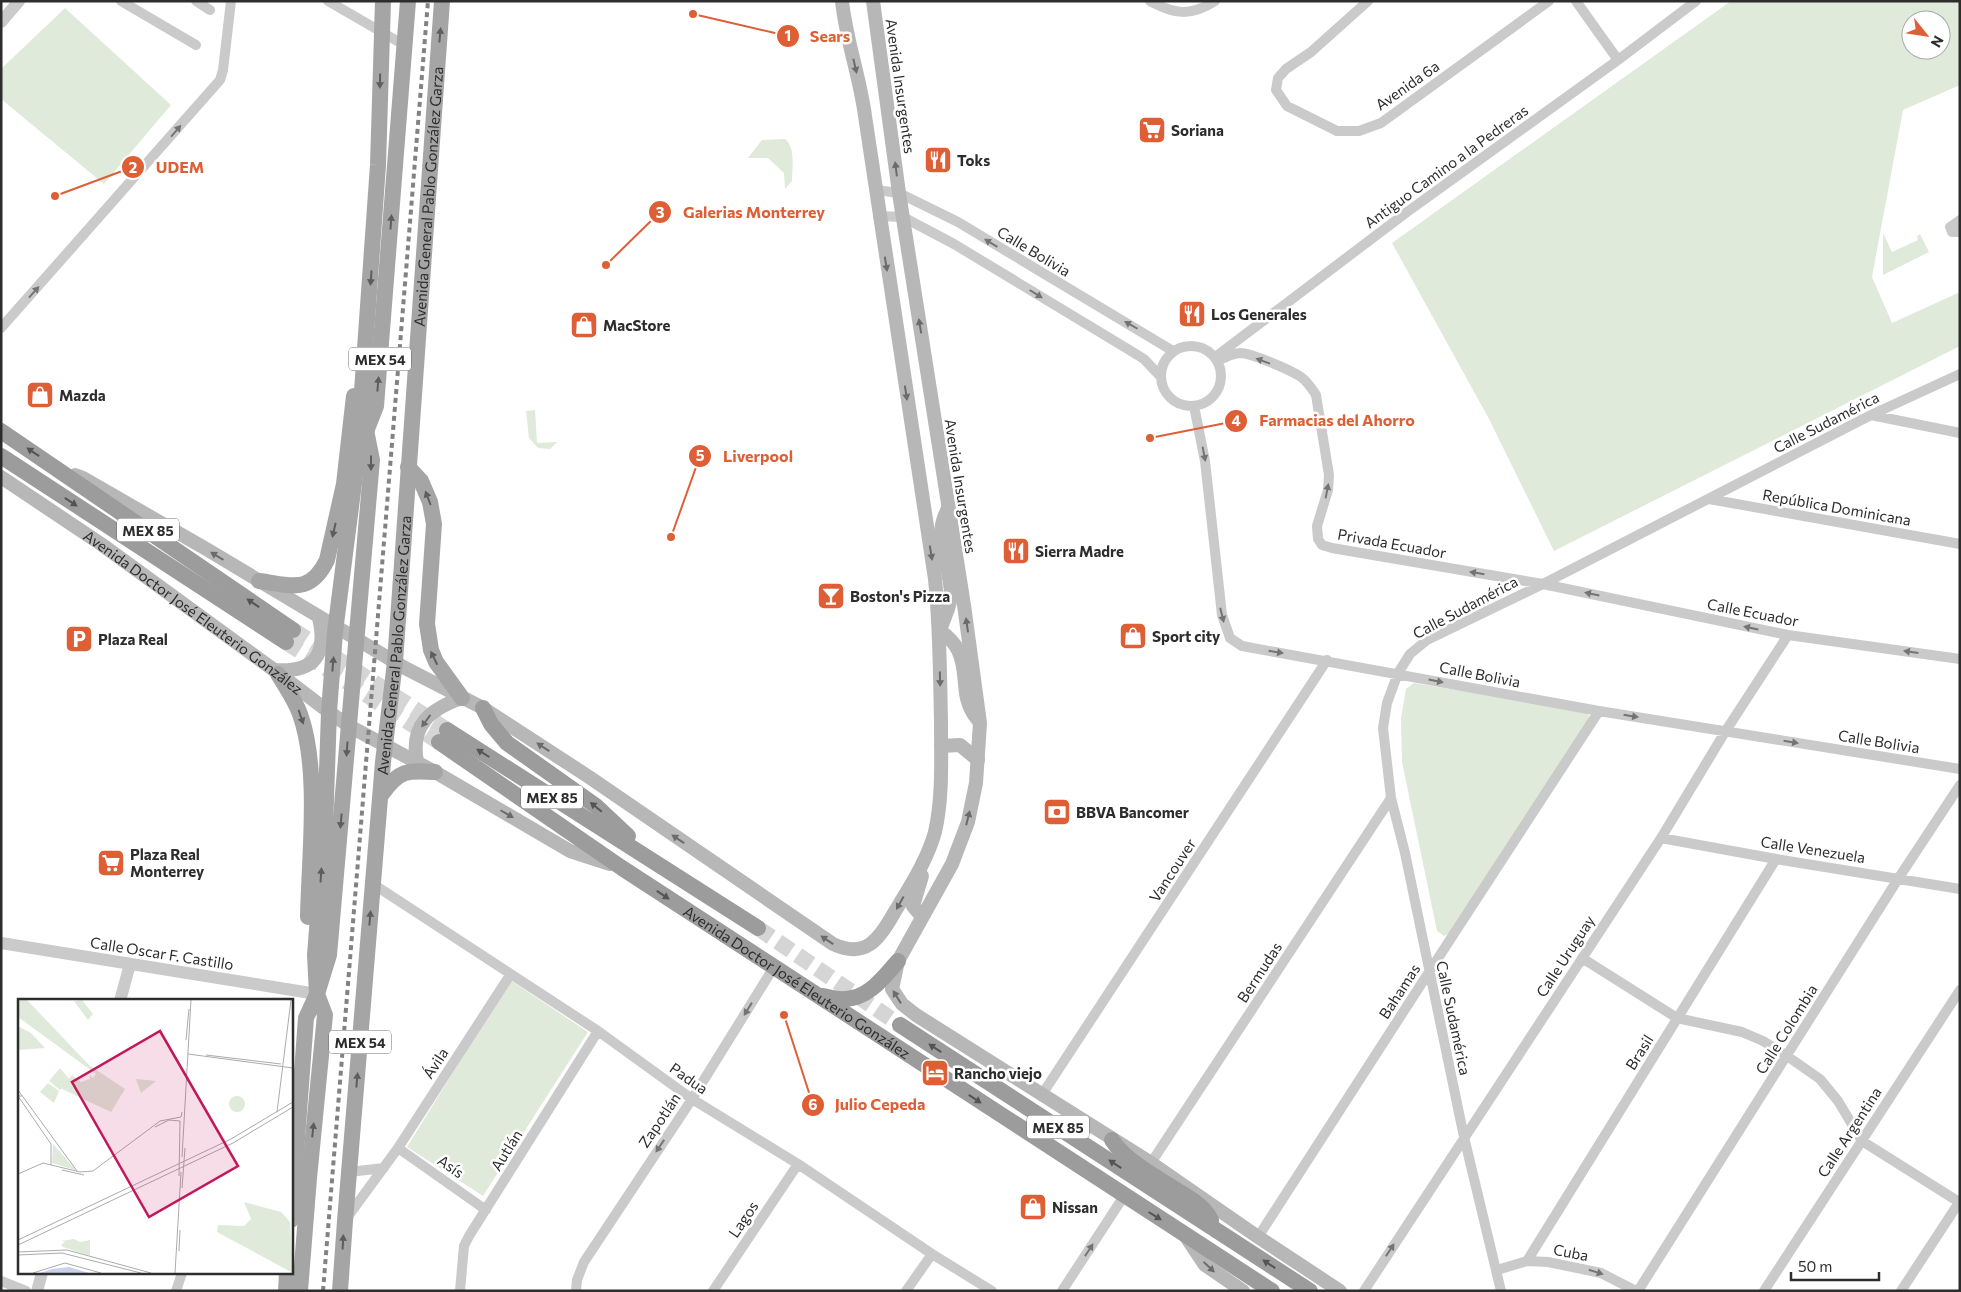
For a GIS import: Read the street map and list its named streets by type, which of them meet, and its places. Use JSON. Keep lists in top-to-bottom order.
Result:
{
  "streets": {
    "highway": ["MEX 85", "Avenida Doctor José Eleuterio González"],
    "main road": ["Avenida Insurgentes", "Avenida General Pablo González Garza", "MEX 54"],
    "street": [
      "Avenida 6a",
      "Antiguo Camino a la Pedreras",
      "Calle Bolivia",
      "Calle Sudamérica",
      "República Dominicana",
      "Privada Ecuador",
      "Calle Ecuador",
      "Calle Venezuela",
      "Vancouver",
      "Calle Oscar F. Castillo",
      "Calle Uruguay",
      "Bermudas",
      "Bahamas",
      "Calle Colombia",
      "Brasil",
      "Ávila",
      "Padua",
      "Zapotlán",
      "Calle Argentina",
      "Autlán",
      "Asís",
      "Lagos",
      "Cuba"
    ]
  },
  "crossings": [
    ["Avenida Insurgentes", "Calle Bolivia"],
    ["Antiguo Camino a la Pedreras", "Calle Bolivia"],
    ["Antiguo Camino a la Pedreras", "Privada Ecuador"],
    ["Avenida General Pablo González Garza", "MEX 85"],
    ["Avenida General Pablo González Garza", "Avenida Doctor José Eleuterio González"],
    ["Avenida General Pablo González Garza", "Ávila"],
    ["Avenida General Pablo González Garza", "Padua"],
    ["Calle Bolivia", "Calle Sudamérica"],
    ["Calle Bolivia", "Privada Ecuador"],
    ["Calle Bolivia", "Vancouver"],
    ["Calle Bolivia", "Calle Uruguay"],
    ["Calle Bolivia", "Bahamas"],
    ["MEX 54", "Avenida Doctor José Eleuterio González"],
    ["MEX 54", "Calle Oscar F. Castillo"],
    ["Calle Sudamérica", "República Dominicana"],
    ["Calle Sudamérica", "Privada Ecuador"],
    ["Calle Sudamérica", "Calle Ecuador"],
    ["Calle Sudamérica", "Calle Uruguay"],
    ["Calle Sudamérica", "Bermudas"],
    ["Calle Sudamérica", "Bahamas"],
    ["Calle Sudamérica", "Cuba"],
    ["MEX 85", "Avenida Doctor José Eleuterio González"],
    ["Privada Ecuador", "Calle Ecuador"],
    ["Avenida Doctor José Eleuterio González", "Zapotlán"],
    ["Calle Ecuador", "Calle Uruguay"],
    ["Calle Venezuela", "Calle Uruguay"],
    ["Calle Venezuela", "Calle Colombia"],
    ["Calle Venezuela", "Brasil"],
    ["Calle Colombia", "Cuba"],
    ["Brasil", "Cuba"],
    ["Ávila", "Padua"],
    ["Ávila", "Asís"],
    ["Padua", "Zapotlán"],
    ["Padua", "Autlán"],
    ["Padua", "Lagos"],
    ["Autlán", "Asís"]
  ],
  "one_way": [
    "Privada Ecuador",
    "Calle Ecuador",
    "Zapotlán",
    "Cuba"
  ],
  "places": {
    "other": [
      "Sears",
      "UDEM",
      "Galerias Monterrey",
      "Farmacias del Ahorro",
      "Liverpool",
      "Julio Cepeda"
    ],
    "supermarket": ["Soriana", "Plaza Real Monterrey"],
    "restaurant": ["Toks", "Los Generales", "Sierra Madre"],
    "shop": [
      "MacStore",
      "Mazda",
      "Sport city",
      "Nissan"
    ],
    "bar": ["Boston's Pizza"],
    "parking": ["Plaza Real"],
    "bank": ["BBVA Bancomer"],
    "hotel": ["Rancho viejo"]
  },
  "scale_bar": "50 m",
  "north": "bottom right"
}
